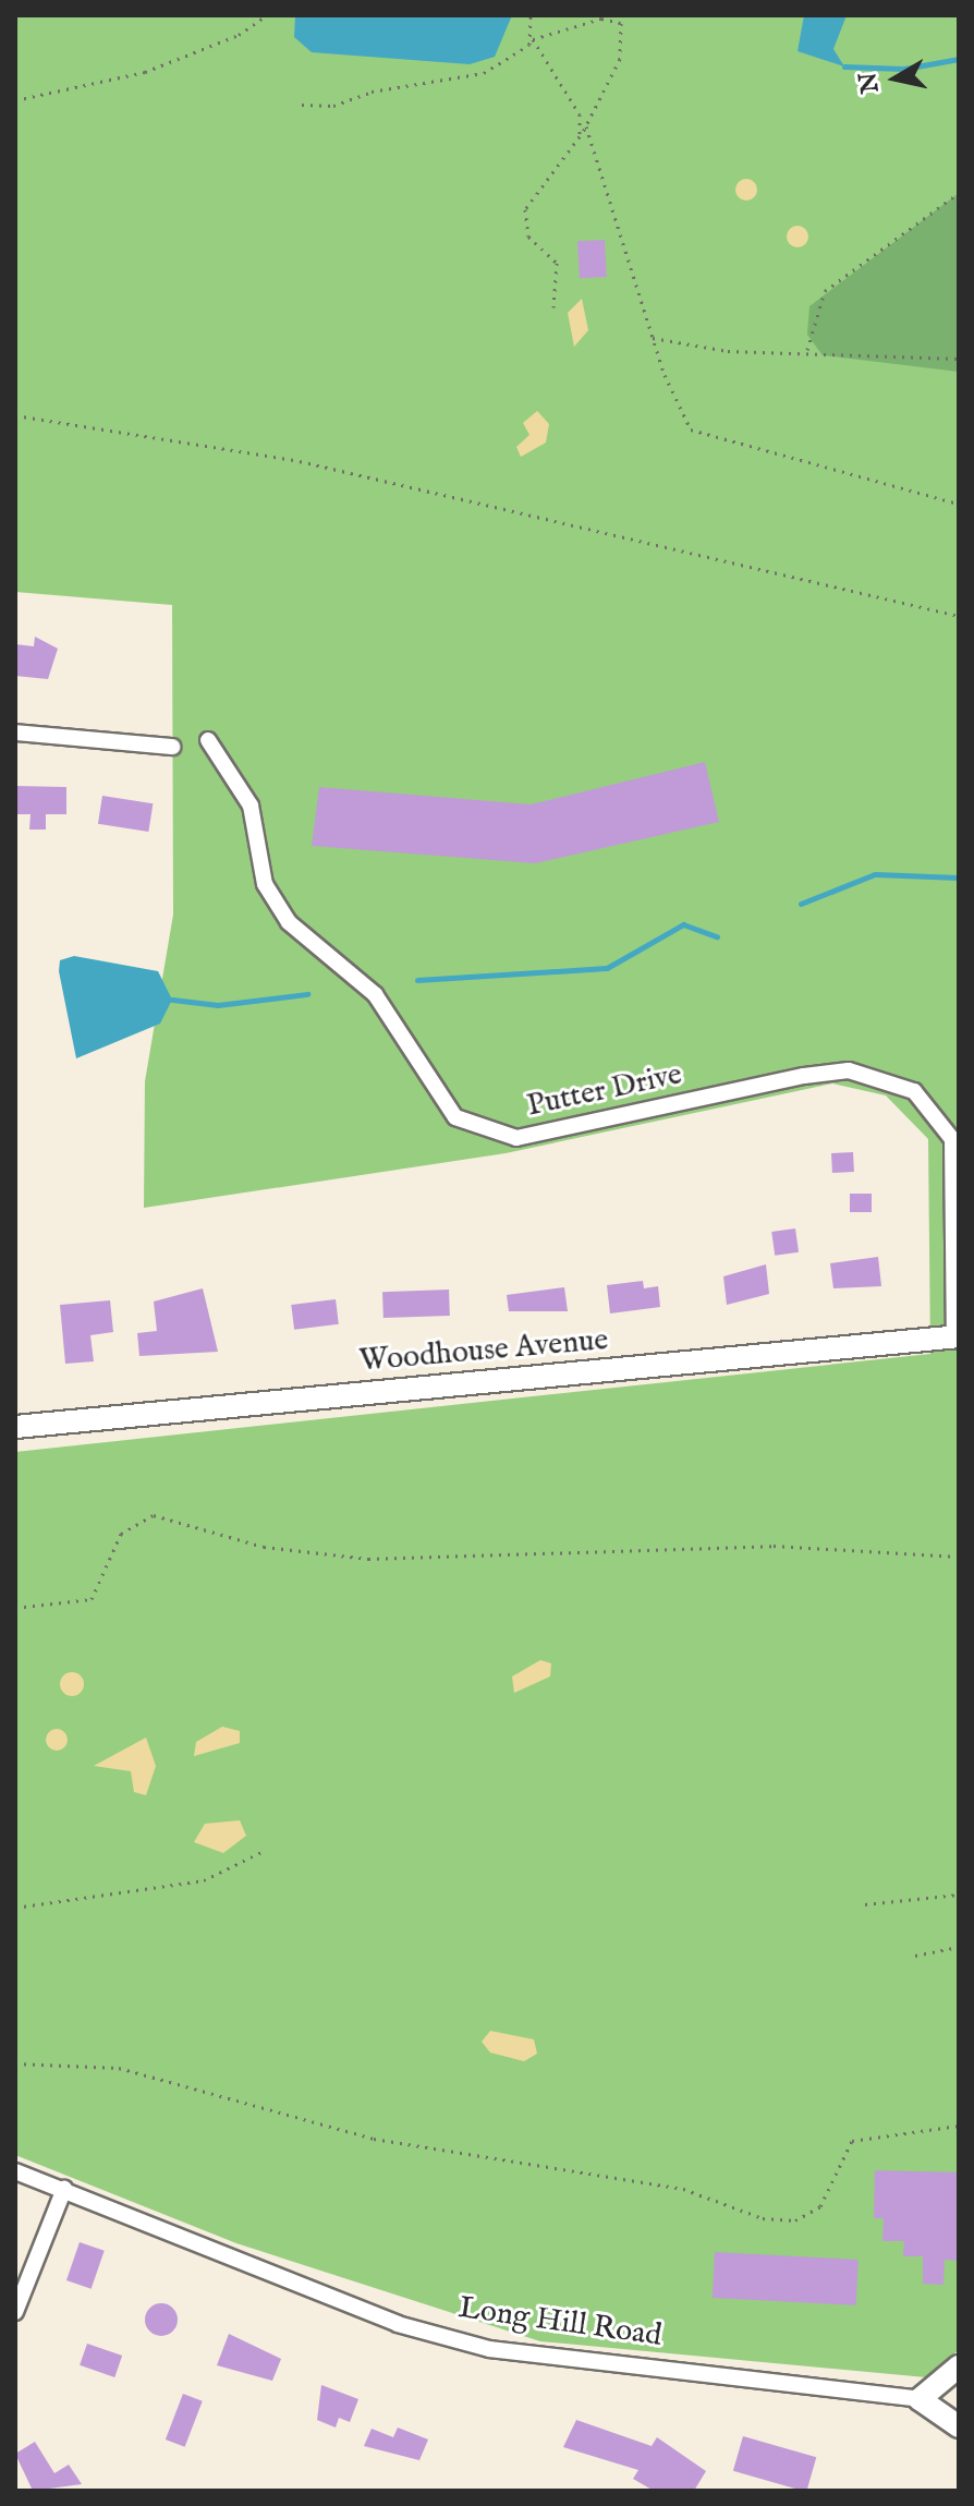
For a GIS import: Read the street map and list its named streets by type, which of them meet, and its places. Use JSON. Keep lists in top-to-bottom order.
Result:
{
  "streets": {
    "main road": ["Woodhouse Avenue", "Long Hill Road"],
    "street": ["Putter Drive"]
  },
  "crossings": [
    ["Putter Drive", "Woodhouse Avenue"]
  ],
  "north": "left"
}
